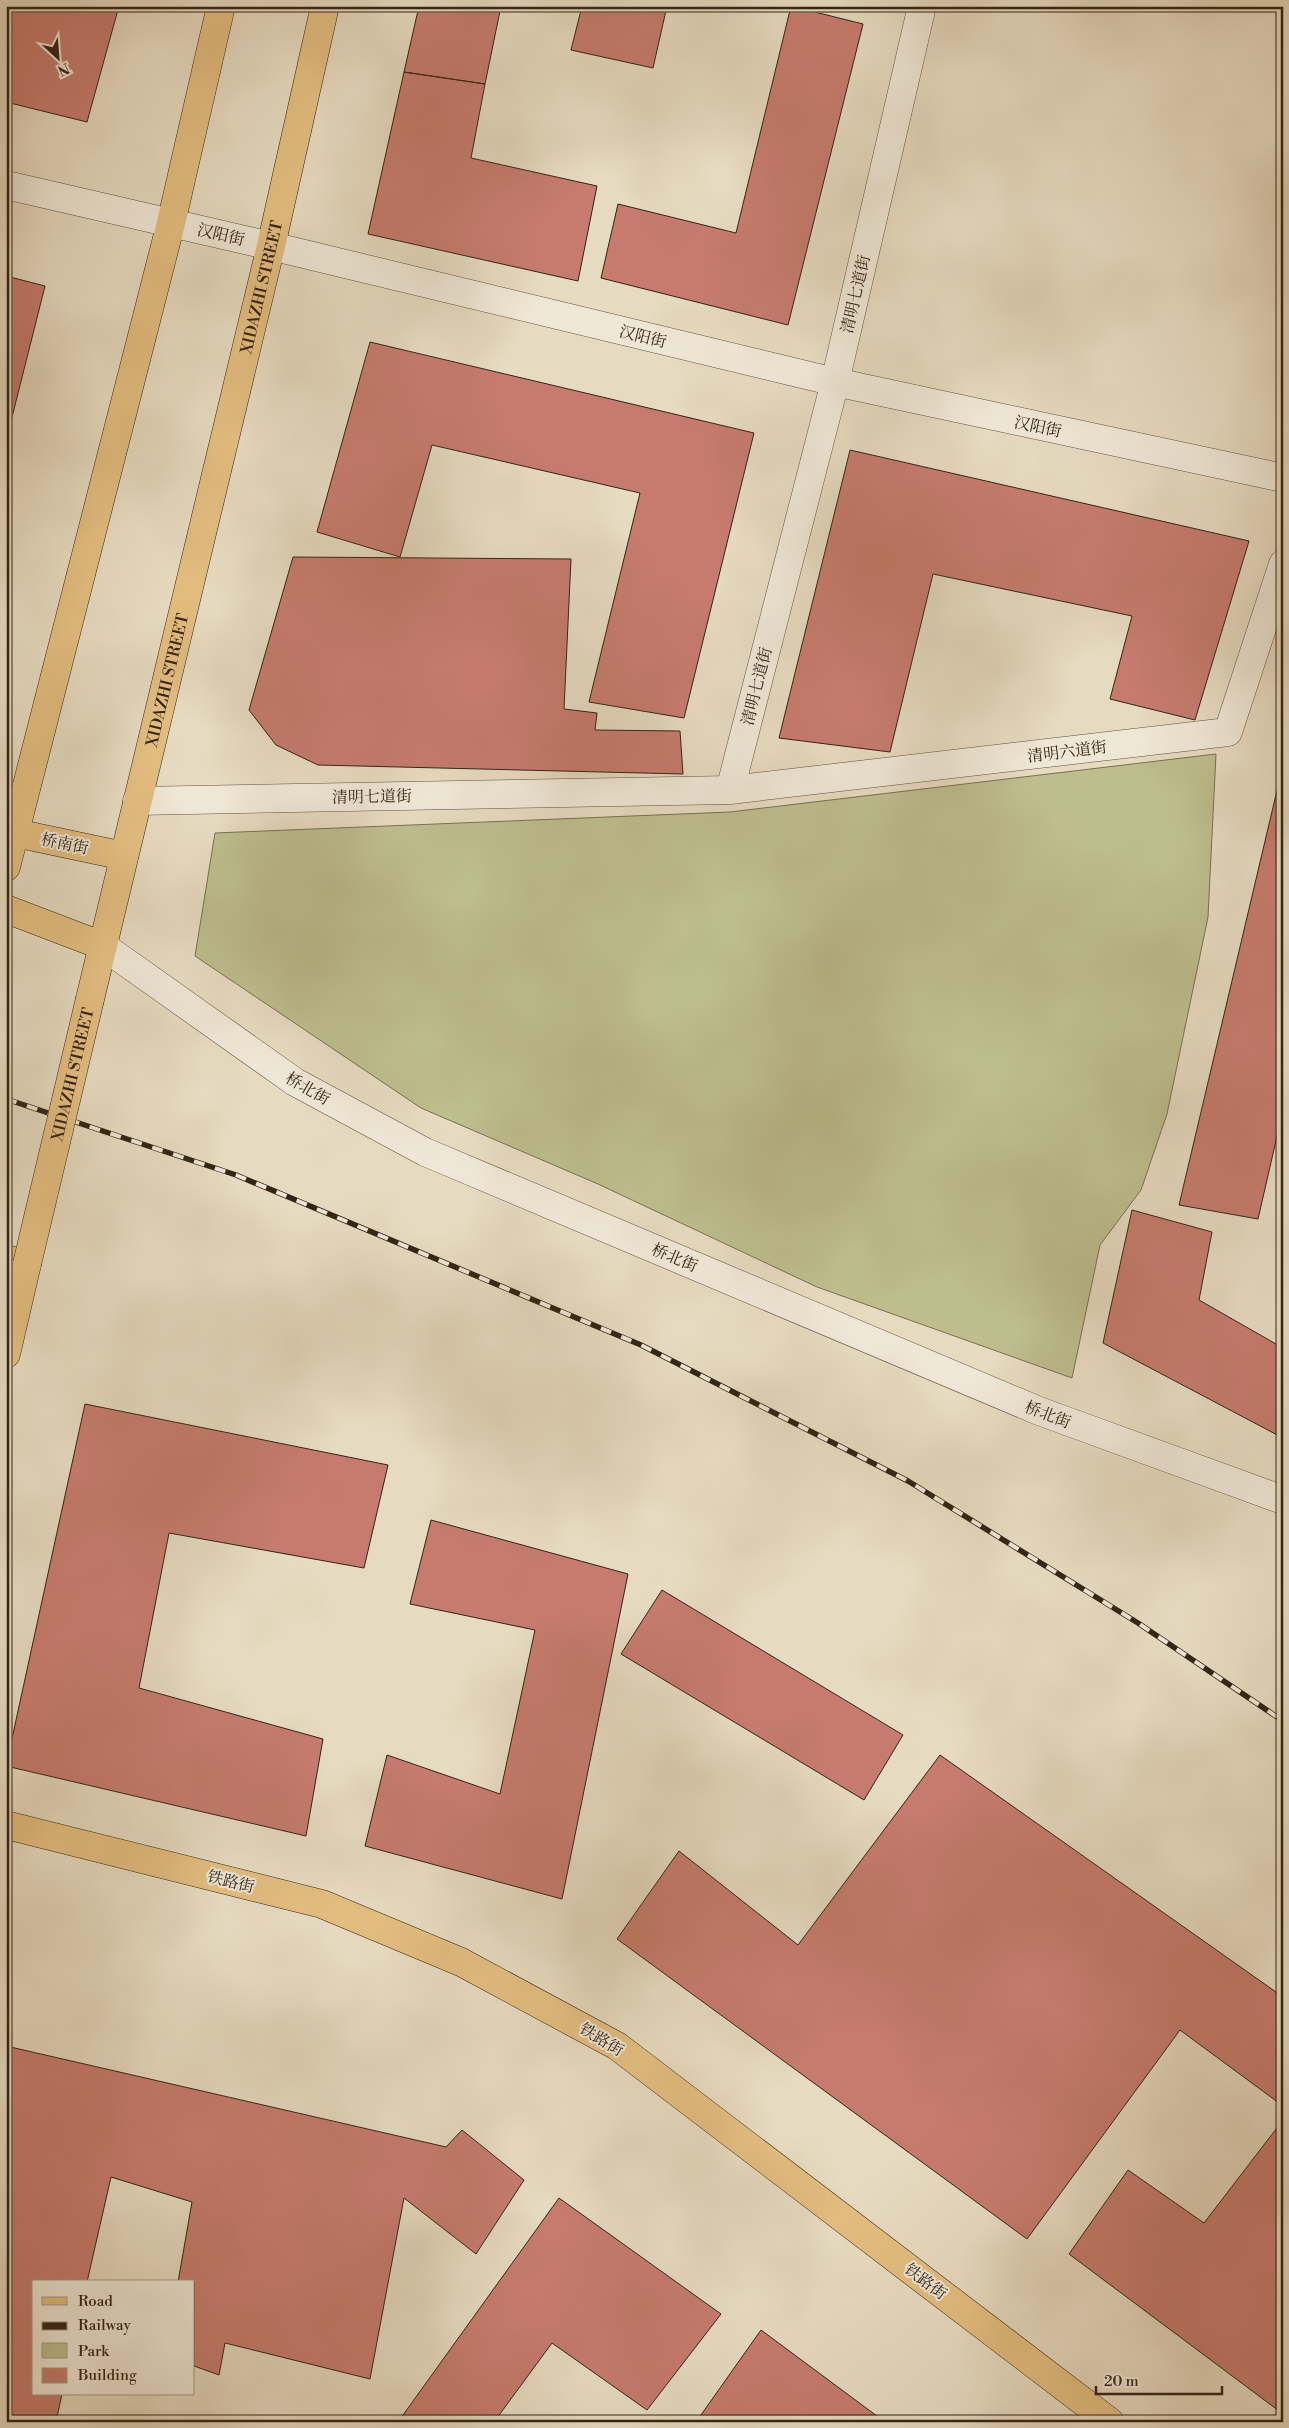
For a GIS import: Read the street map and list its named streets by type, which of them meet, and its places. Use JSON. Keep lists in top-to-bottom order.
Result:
{
  "streets": {
    "main road": ["XIDAZHI STREET", "桥南街", "铁路街"],
    "street": [
      "汉阳街",
      "清明七道街",
      "清明六道街",
      "桥北街"
    ]
  },
  "crossings": [
    ["汉阳街", "XIDAZHI STREET"],
    ["汉阳街", "清明七道街"],
    ["XIDAZHI STREET", "清明七道街"],
    ["XIDAZHI STREET", "桥南街"],
    ["XIDAZHI STREET", "桥北街"],
    ["清明七道街", "清明六道街"]
  ],
  "legend": [
    "Road",
    "Railway",
    "Park",
    "Building"
  ],
  "scale_bar": "20 m",
  "north": "bottom right"
}
